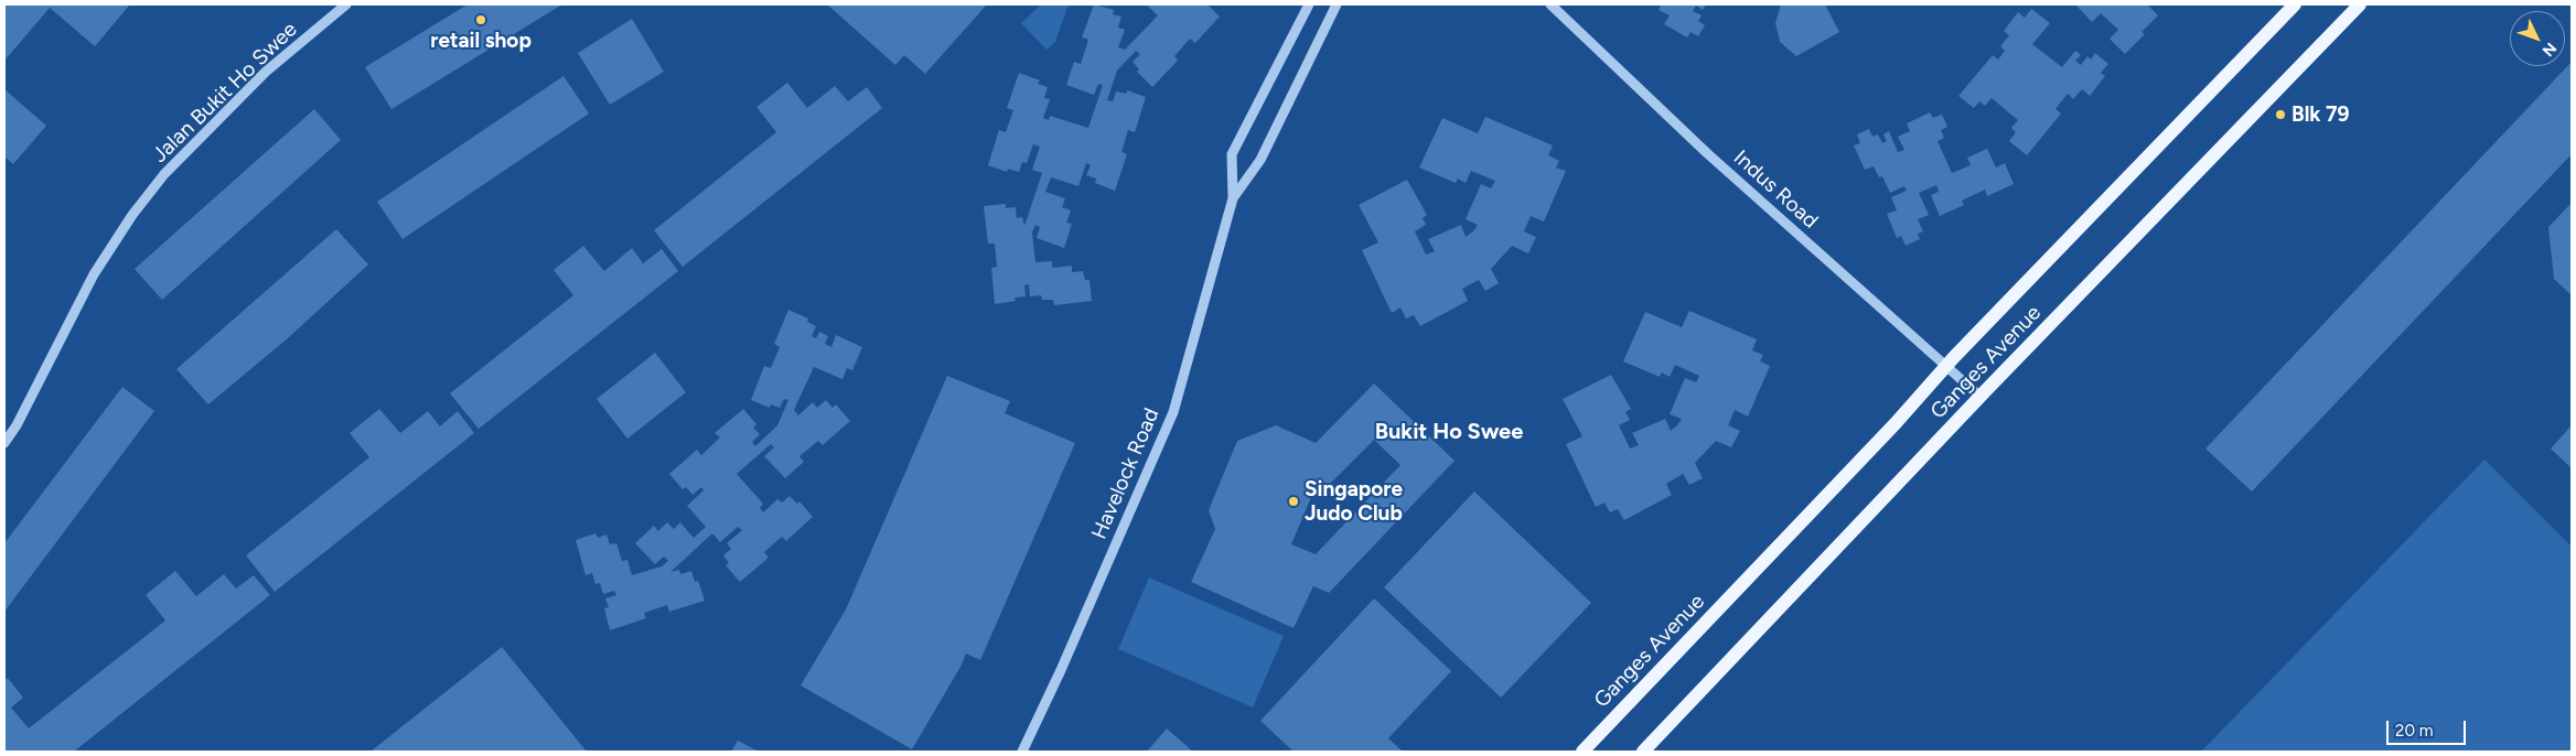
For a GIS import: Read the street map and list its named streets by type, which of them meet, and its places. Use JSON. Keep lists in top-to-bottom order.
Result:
{
  "streets": {
    "main road": ["Ganges Avenue"],
    "street": ["Jalan Bukit Ho Swee", "Indus Road", "Havelock Road"]
  },
  "crossings": [
    ["Indus Road", "Ganges Avenue"]
  ],
  "districts": ["Bukit Ho Swee"],
  "places": ["retail shop", "Blk 79", "Singapore Judo Club"],
  "scale_bar": "20 m",
  "north": "bottom right"
}
